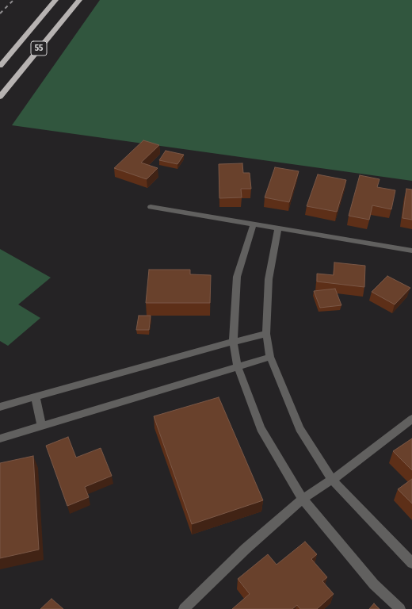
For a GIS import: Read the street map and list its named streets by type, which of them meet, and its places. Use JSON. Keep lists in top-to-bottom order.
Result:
{
  "streets": {
    "highway": ["55"]
  }
}
